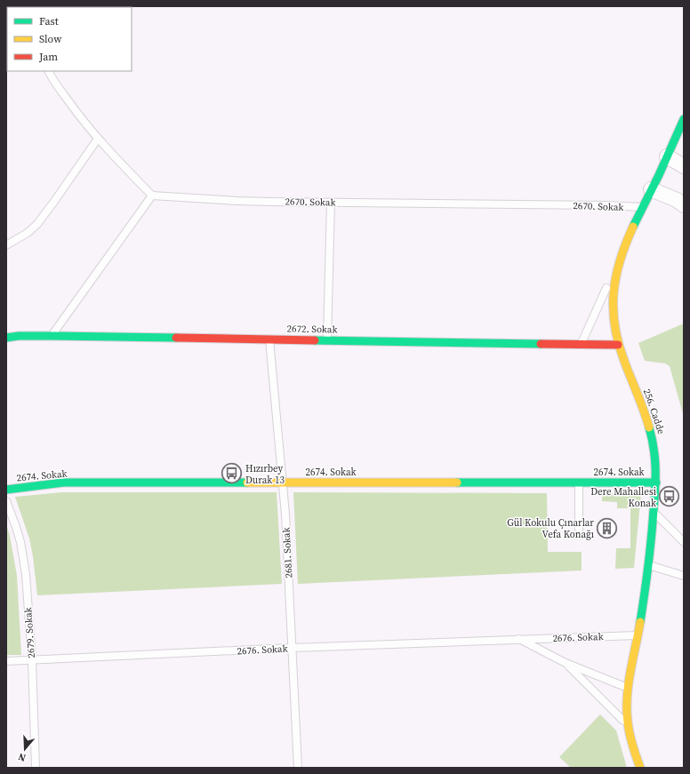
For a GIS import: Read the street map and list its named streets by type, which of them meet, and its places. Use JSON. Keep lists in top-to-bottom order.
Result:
{
  "streets": {
    "street": ["2672. Sokak", "256. Cadde", "2674. Sokak"],
    "lane": [
      "2670. Sokak",
      "2681. Sokak",
      "2679. Sokak",
      "2676. Sokak"
    ]
  },
  "crossings": [
    ["2670. Sokak", "256. Cadde"],
    ["2672. Sokak", "256. Cadde"],
    ["2672. Sokak", "2681. Sokak"],
    ["256. Cadde", "2674. Sokak"],
    ["256. Cadde", "2676. Sokak"],
    ["2674. Sokak", "2681. Sokak"],
    ["2681. Sokak", "2676. Sokak"],
    ["2679. Sokak", "2676. Sokak"]
  ],
  "places": {
    "bus stop": ["Hızırbey Durak 13", "Dere Mahallesi Konak"],
    "building": ["Gül Kokulu Çınarlar Vefa Konağı"]
  },
  "legend": ["Fast", "Slow", "Jam"],
  "north": "bottom"
}
